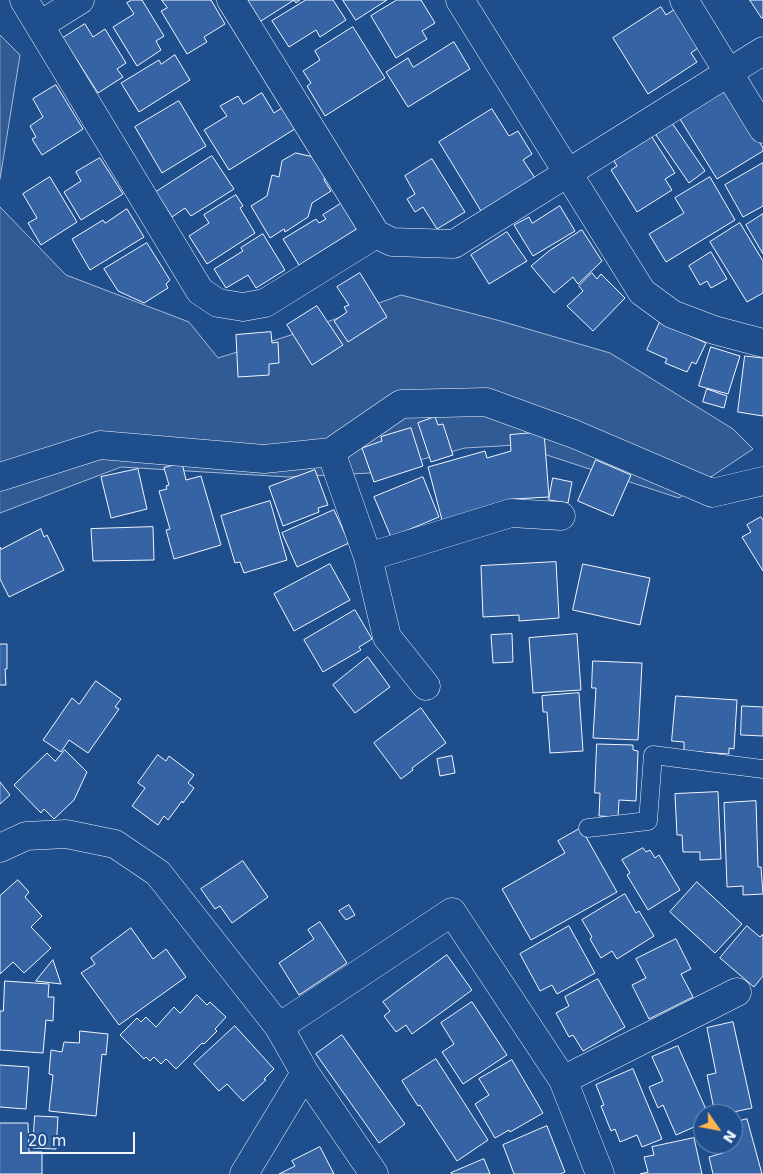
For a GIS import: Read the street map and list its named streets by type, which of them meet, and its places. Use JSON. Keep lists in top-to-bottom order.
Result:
{
  "scale_bar": "20 m",
  "north": "bottom right"
}
